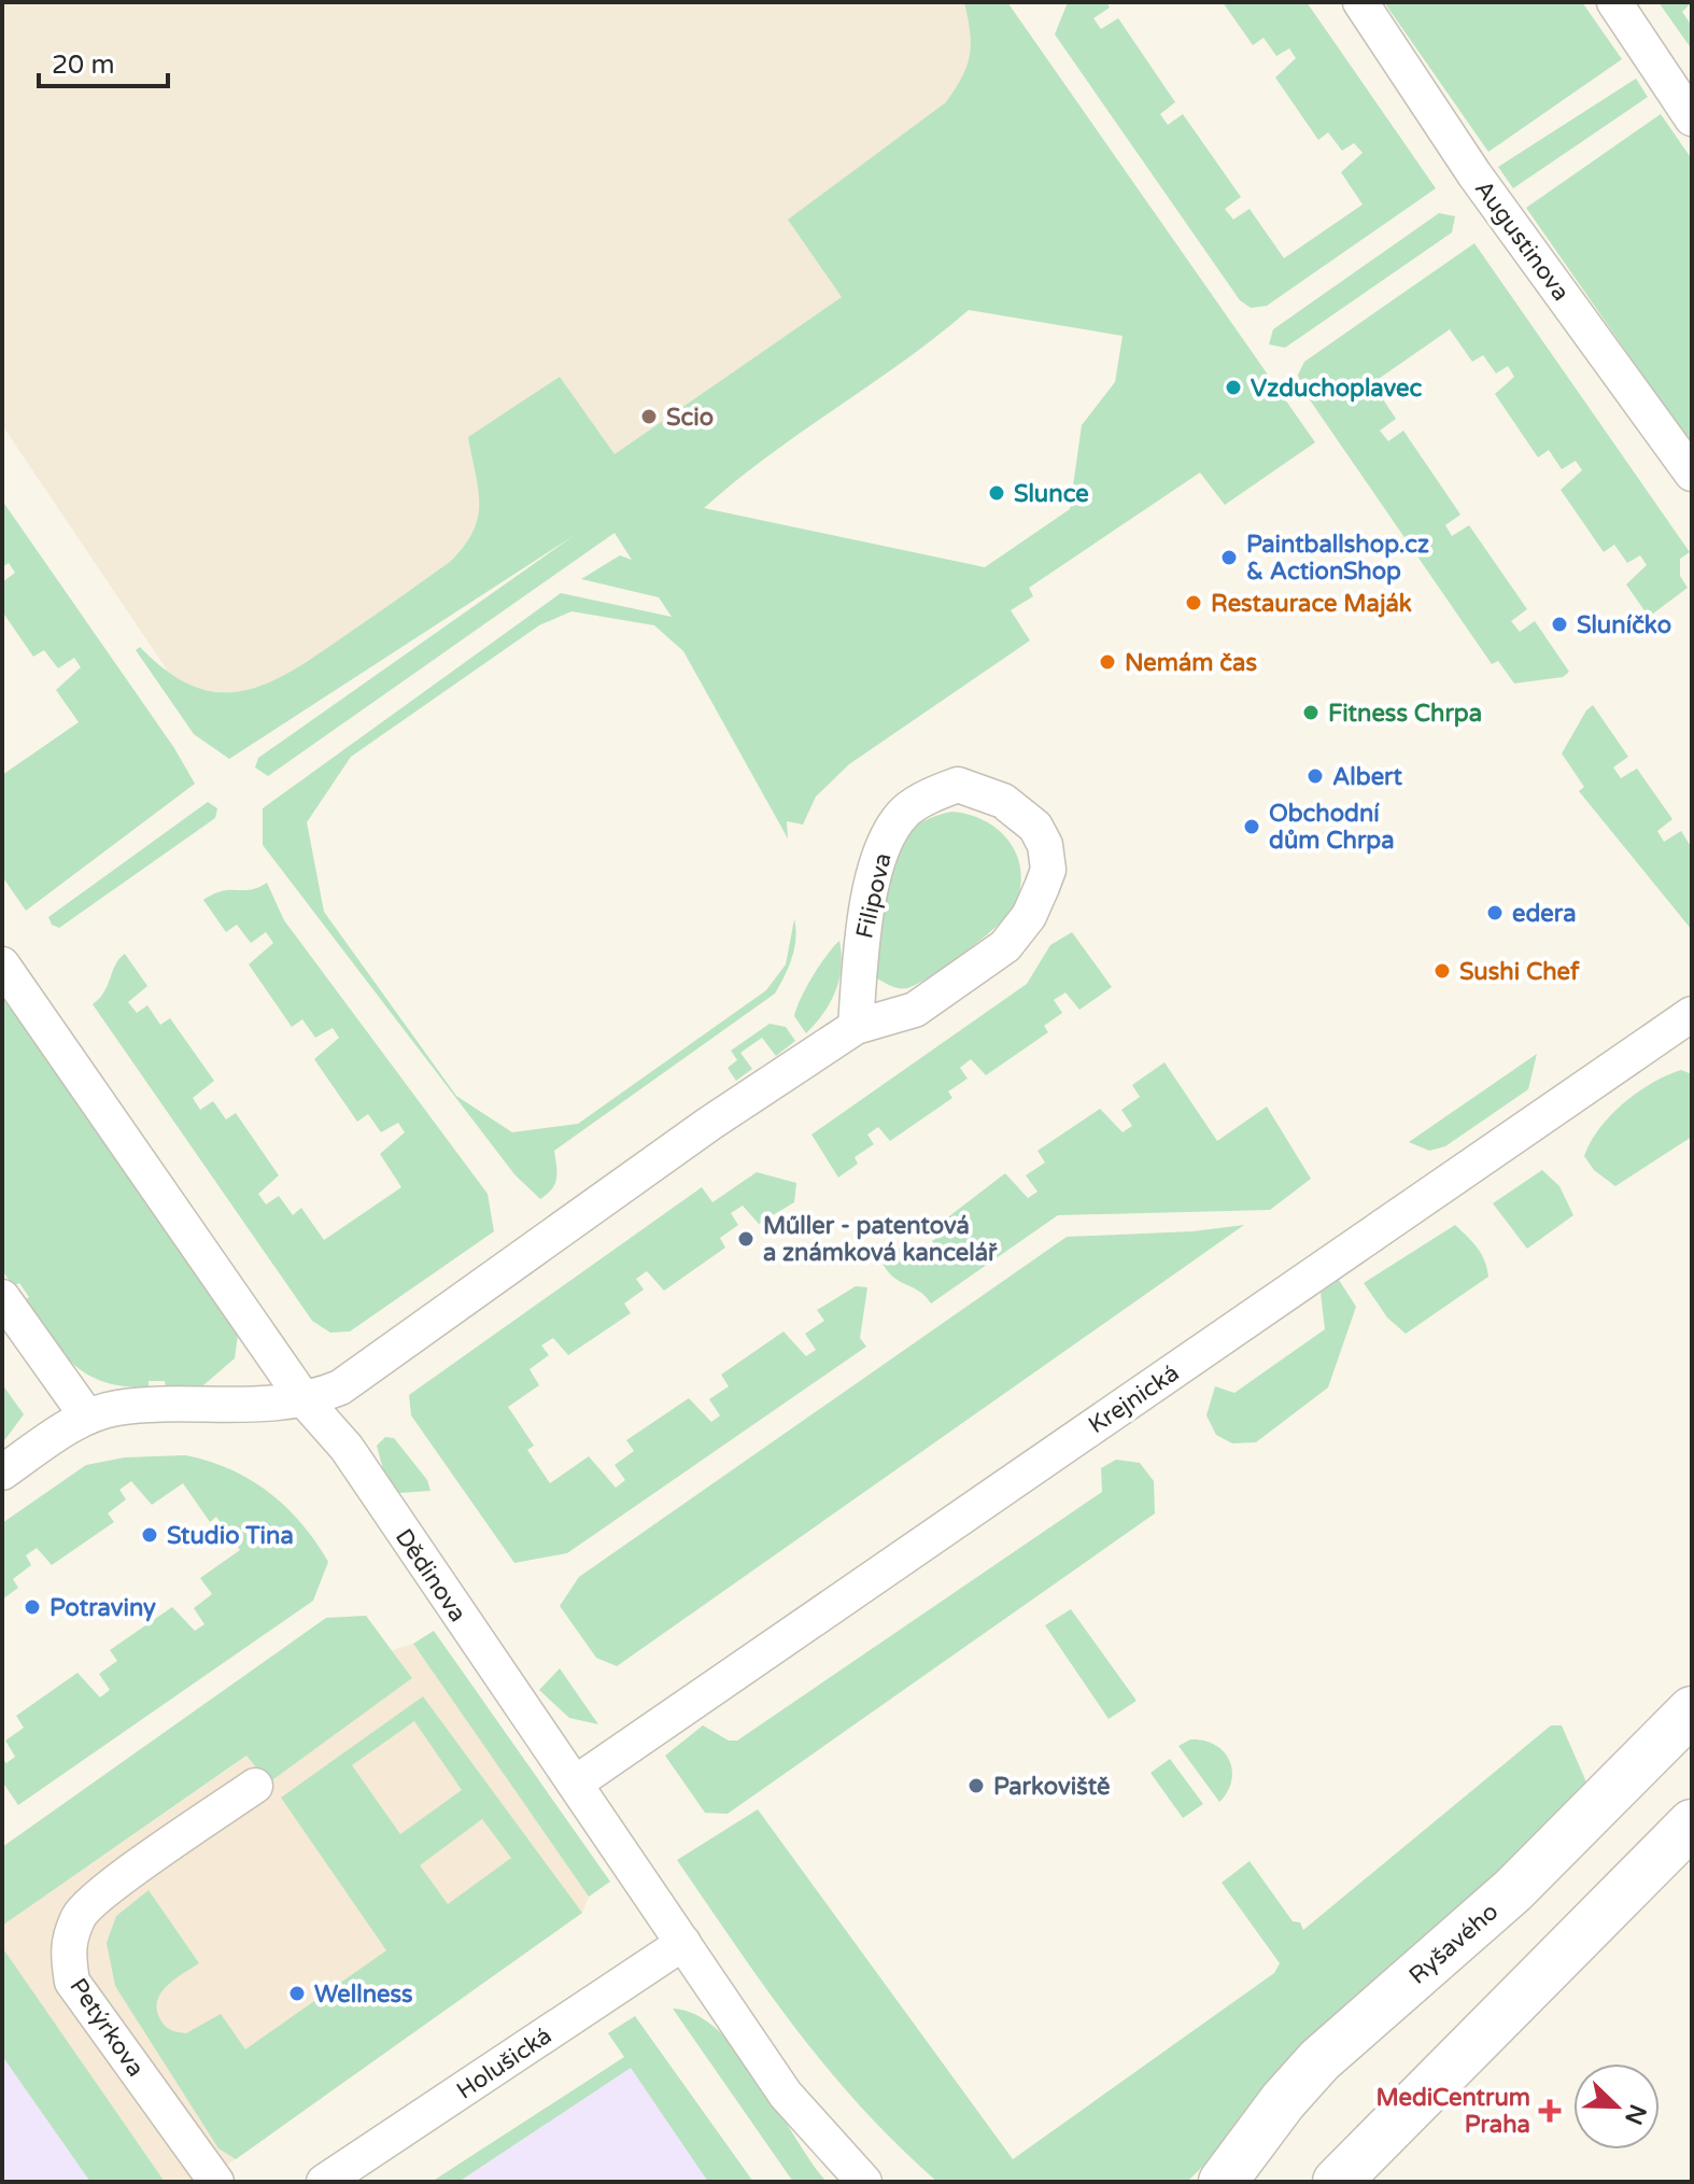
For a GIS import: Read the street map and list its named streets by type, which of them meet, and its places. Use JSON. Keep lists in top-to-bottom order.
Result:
{
  "streets": {
    "main road": ["Ryšavého"],
    "street": [
      "Augustinova",
      "Filipova",
      "Krejnická",
      "Dědinova",
      "Petýrkova",
      "Holušická"
    ]
  },
  "crossings": [
    ["Filipova", "Dědinova"],
    ["Krejnická", "Dědinova"],
    ["Dědinova", "Holušická"]
  ],
  "places": {
    "other": [
      "Vzduchoplavec",
      "Scio",
      "Slunce",
      "Paintballshop.cz & ActionShop",
      "Restaurace Maják",
      "Sluníčko",
      "Nemám čas",
      "Fitness Chrpa",
      "Albert",
      "Obchodní dům Chrpa",
      "edera",
      "Sushi Chef",
      "Műller - patentová a známková kancelář",
      "Studio Tina",
      "Potraviny",
      "Parkoviště",
      "Wellness"
    ],
    "health": ["MediCentrum Praha"]
  },
  "scale_bar": "20 m",
  "north": "bottom right"
}
